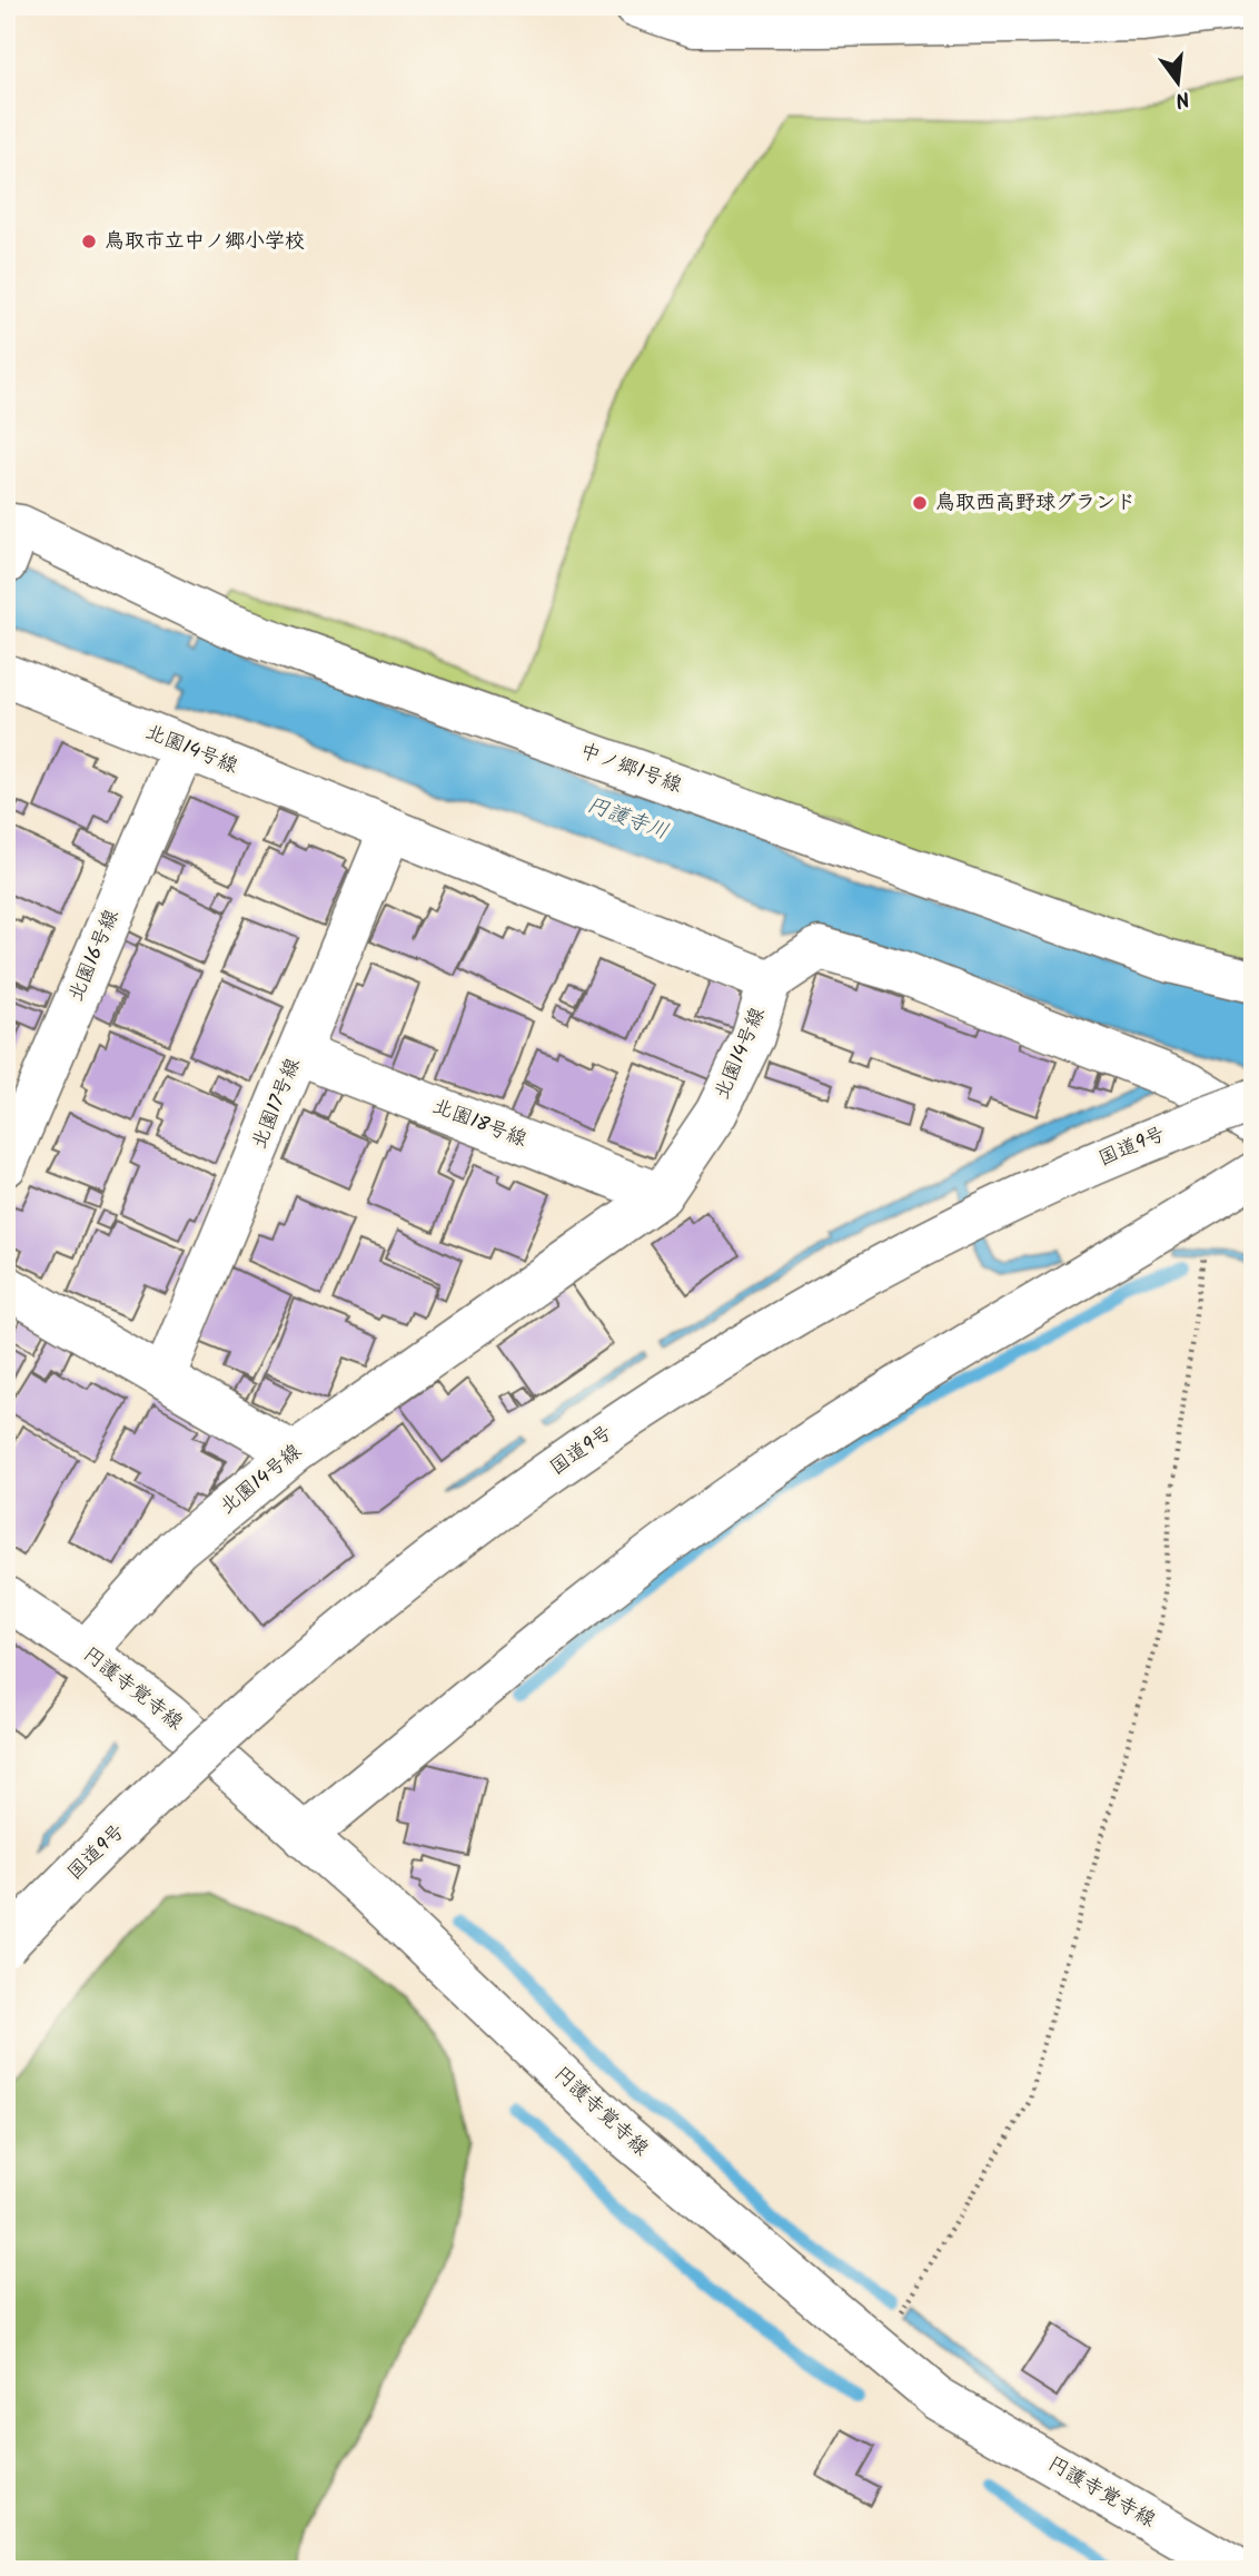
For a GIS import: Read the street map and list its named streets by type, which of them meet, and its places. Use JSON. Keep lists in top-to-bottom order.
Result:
{
  "streets": {
    "main road": [
      "北園14号線",
      "中ノ郷1号線",
      "北園16号線",
      "北園17号線",
      "北園18号線",
      "国道9号",
      "円護寺覚寺線"
    ]
  },
  "crossings": [
    ["北園14号線", "北園16号線"],
    ["北園14号線", "北園17号線"],
    ["北園14号線", "北園18号線"],
    ["北園14号線", "円護寺覚寺線"],
    ["北園17号線", "北園18号線"]
  ],
  "water": ["円護寺川"],
  "places": ["鳥取市立中ノ郷小学校", "鳥取西高野球グランド"],
  "north": "bottom"
}
